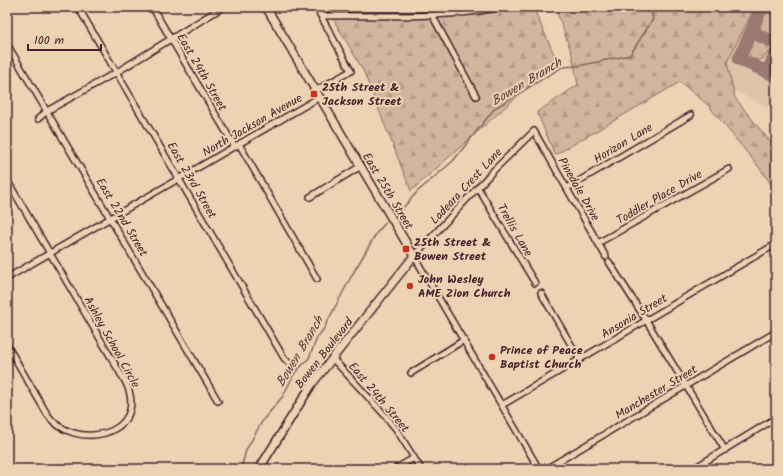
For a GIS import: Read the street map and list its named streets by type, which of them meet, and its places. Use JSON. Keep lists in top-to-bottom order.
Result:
{
  "streets": {
    "street": [
      "East 24th Street",
      "North Jackson Avenue",
      "Horizon Lane",
      "East 23rd Street",
      "Ladeara Crest Lane",
      "Pinedale Drive",
      "East 25th Street",
      "Toddler Place Drive",
      "East 22nd Street",
      "Trellis Lane",
      "Ansonia Street",
      "Ashley School Circle",
      "Bowen Boulevard",
      "Manchester Street"
    ]
  },
  "crossings": [
    ["East 24th Street", "North Jackson Avenue"],
    ["East 24th Street", "Bowen Boulevard"],
    ["North Jackson Avenue", "East 23rd Street"],
    ["North Jackson Avenue", "East 25th Street"],
    ["North Jackson Avenue", "East 22nd Street"],
    ["North Jackson Avenue", "Ashley School Circle"],
    ["Horizon Lane", "Pinedale Drive"],
    ["Ladeara Crest Lane", "Pinedale Drive"],
    ["Ladeara Crest Lane", "East 25th Street"],
    ["Ladeara Crest Lane", "Trellis Lane"],
    ["Ladeara Crest Lane", "Bowen Boulevard"],
    ["Pinedale Drive", "Toddler Place Drive"],
    ["Pinedale Drive", "Ansonia Street"],
    ["Pinedale Drive", "Manchester Street"],
    ["East 25th Street", "Ansonia Street"],
    ["East 25th Street", "Bowen Boulevard"]
  ],
  "water": ["Bowen Branch"],
  "places": {
    "transit": ["25th Street & Jackson Street", "25th Street & Bowen Street"],
    "other": ["John Wesley AME Zion Church", "Prince of Peace Baptist Church"]
  },
  "scale_bar": "100 m"
}
